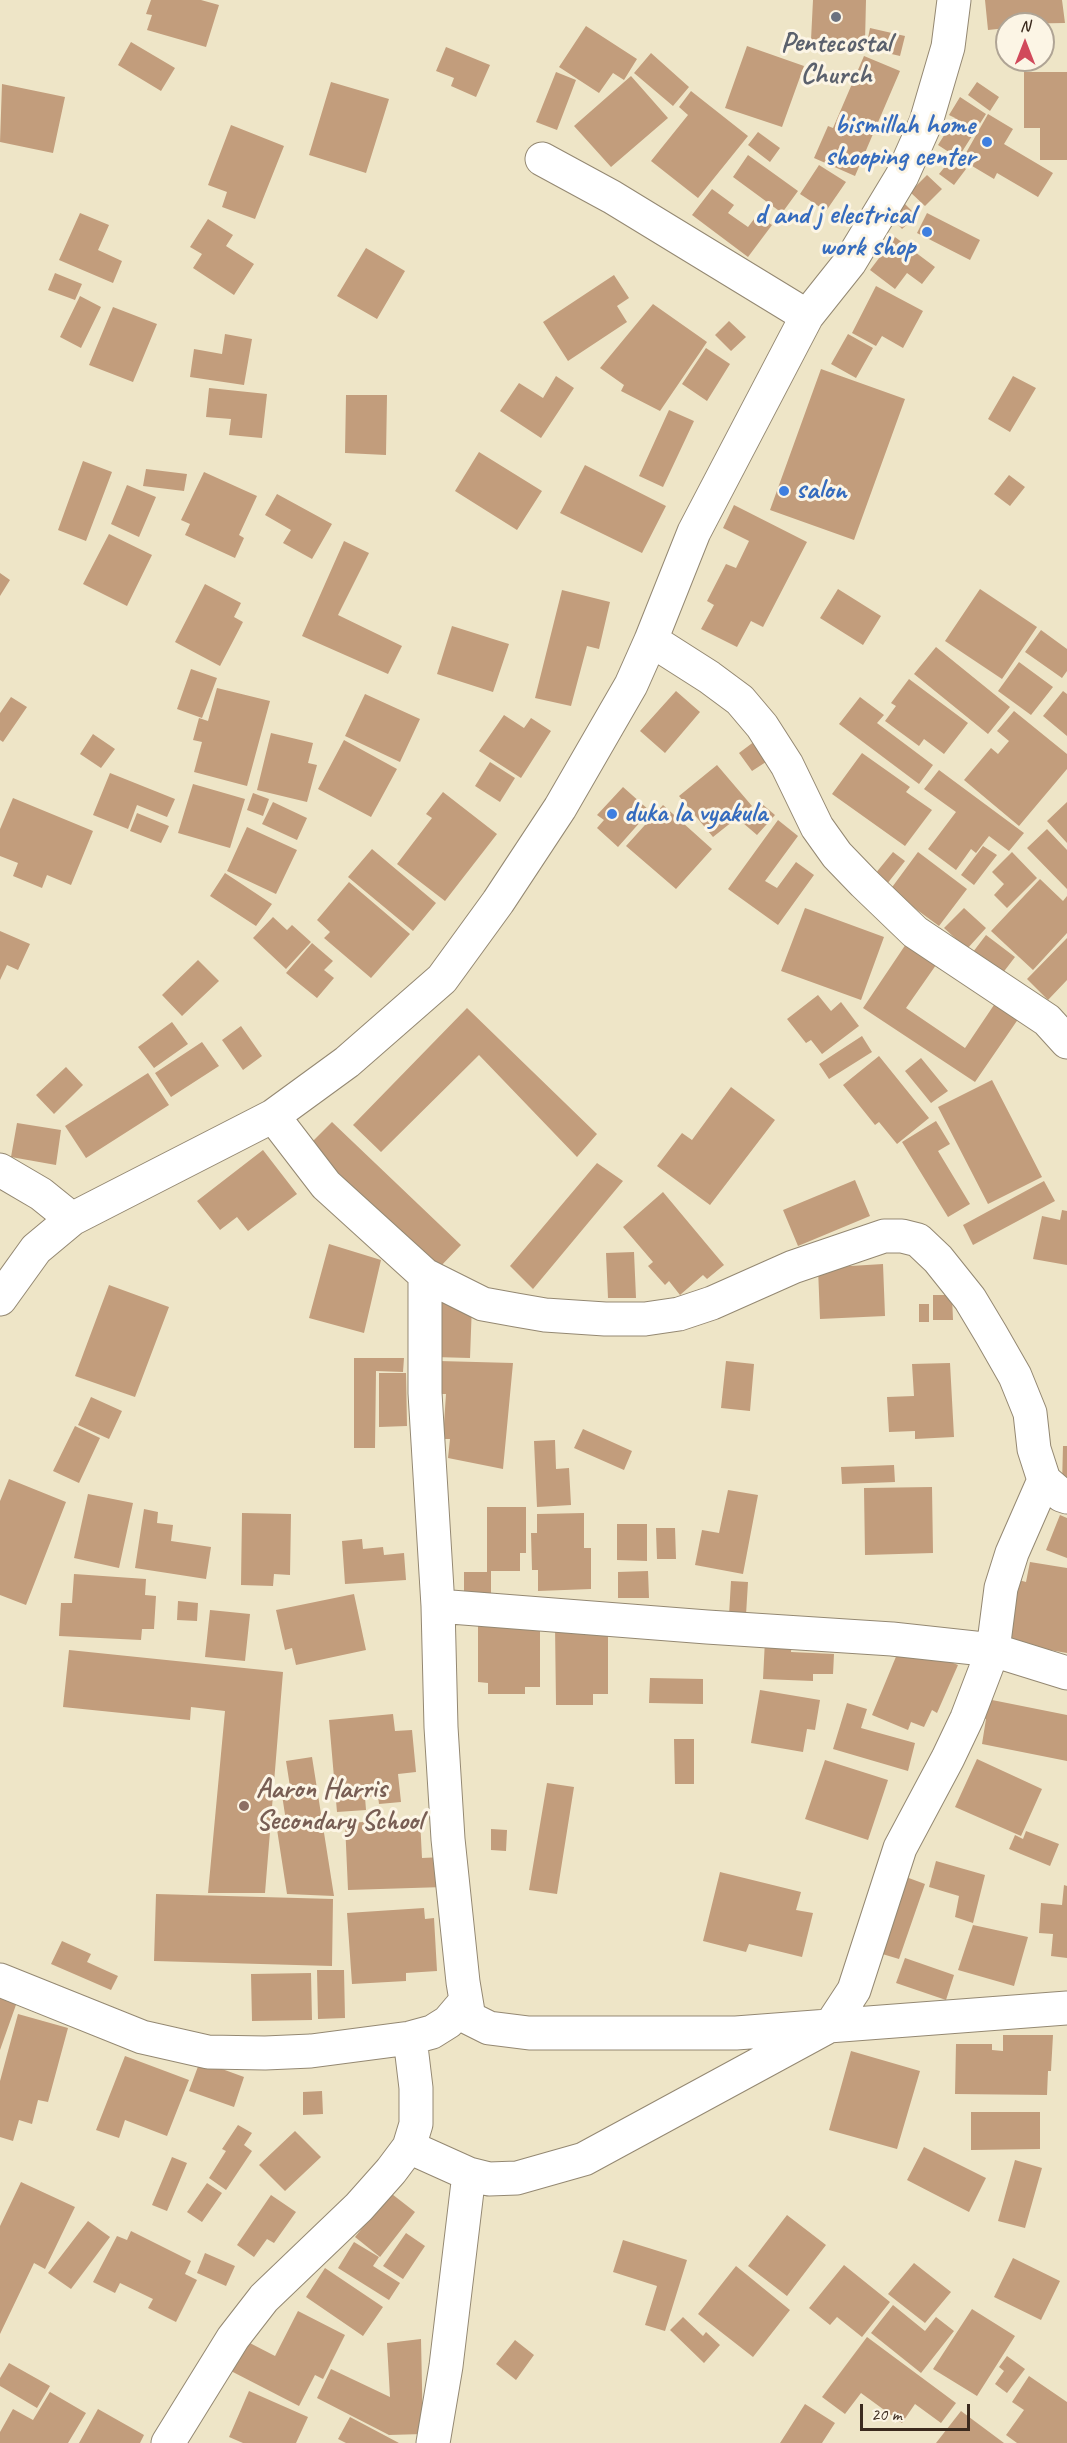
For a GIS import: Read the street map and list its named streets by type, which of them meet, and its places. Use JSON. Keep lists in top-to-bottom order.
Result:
{
  "places": [
    "Pentecostal Church",
    "bismillah home shooping center",
    "d and j electrical work shop",
    "salon",
    "duka la vyakula",
    "Aaron Harris Secondary School"
  ],
  "scale_bar": "20 m",
  "north": "top"
}
